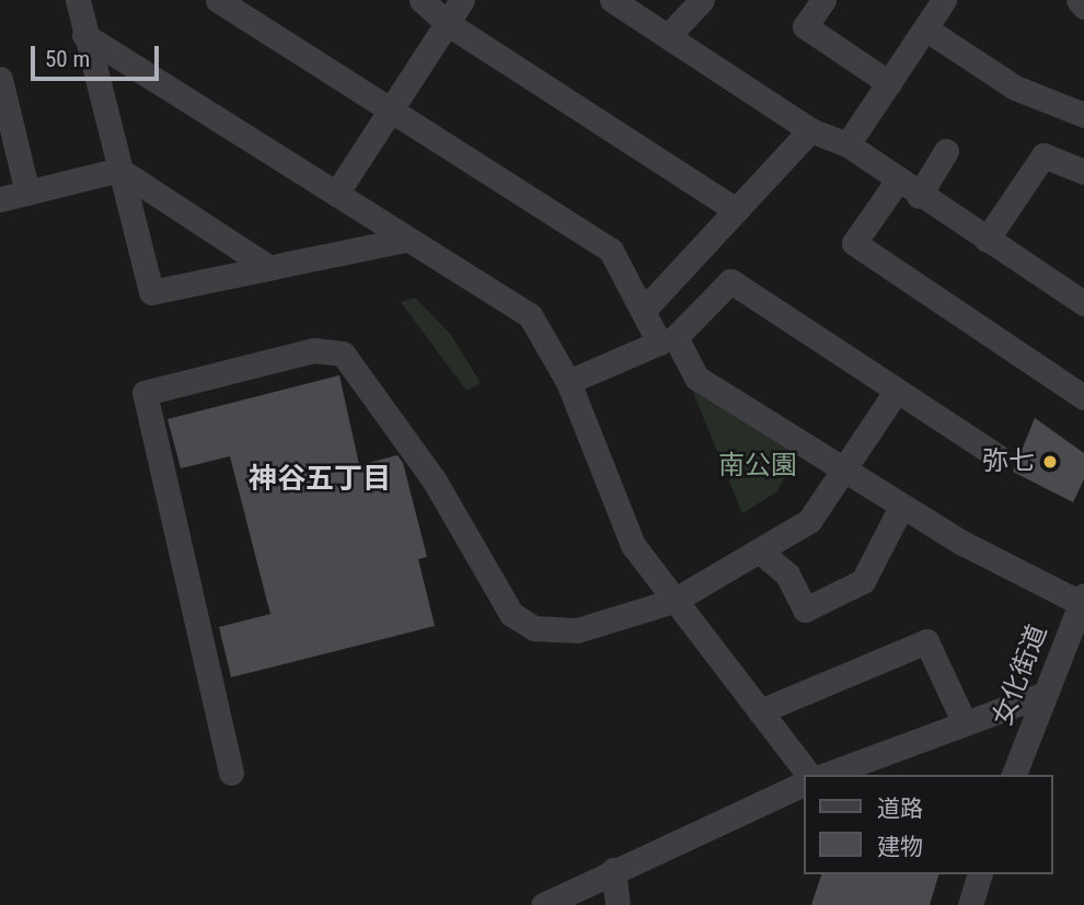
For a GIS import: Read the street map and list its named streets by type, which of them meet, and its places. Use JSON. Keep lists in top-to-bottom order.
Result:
{
  "streets": {
    "street": ["女化街道"]
  },
  "districts": ["神谷五丁目"],
  "parks": ["南公園"],
  "places": ["弥七"],
  "legend": ["道路", "建物"],
  "scale_bar": "50 m"
}
